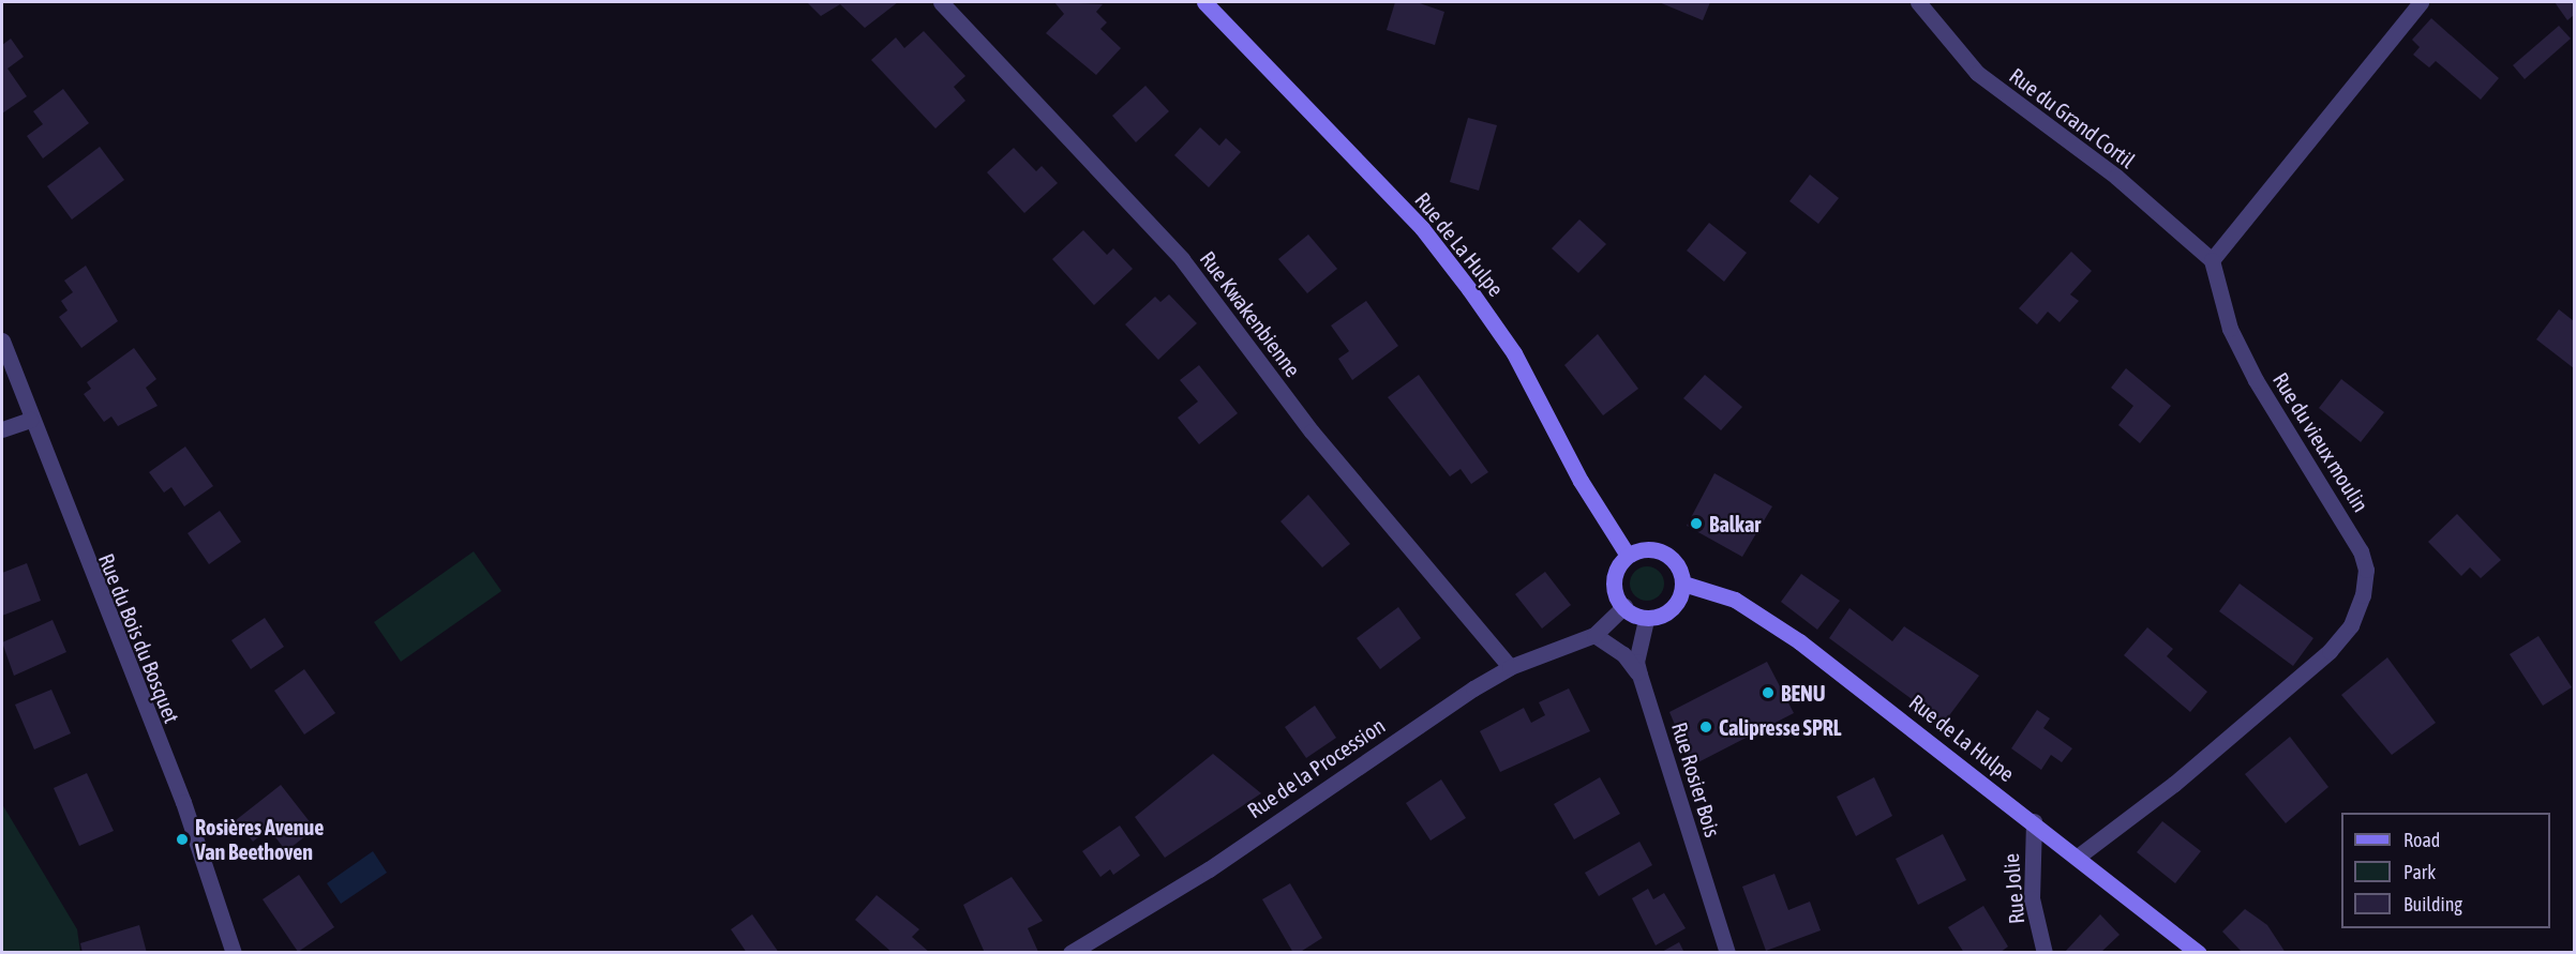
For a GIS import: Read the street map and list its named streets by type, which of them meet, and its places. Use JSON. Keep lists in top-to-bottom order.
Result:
{
  "streets": {
    "street": [
      "Rue du Grand Cortil",
      "Rue de La Hulpe",
      "Rue Kwakenbienne",
      "Rue du vieux moulin",
      "Rue du Bois du Bosquet",
      "Rue de la Procession",
      "Rue Rosier Bois",
      "Rue Jolie"
    ]
  },
  "crossings": [
    ["Rue du Grand Cortil", "Rue du vieux moulin"],
    ["Rue de La Hulpe", "Rue du vieux moulin"],
    ["Rue de La Hulpe", "Rue de la Procession"],
    ["Rue de La Hulpe", "Rue Rosier Bois"],
    ["Rue de La Hulpe", "Rue Jolie"],
    ["Rue Kwakenbienne", "Rue de la Procession"],
    ["Rue de la Procession", "Rue Rosier Bois"]
  ],
  "places": [
    "Balkar",
    "BENU",
    "Calipresse SPRL",
    "Rosières Avenue Van Beethoven"
  ],
  "legend": ["Road", "Park", "Building"]
}
